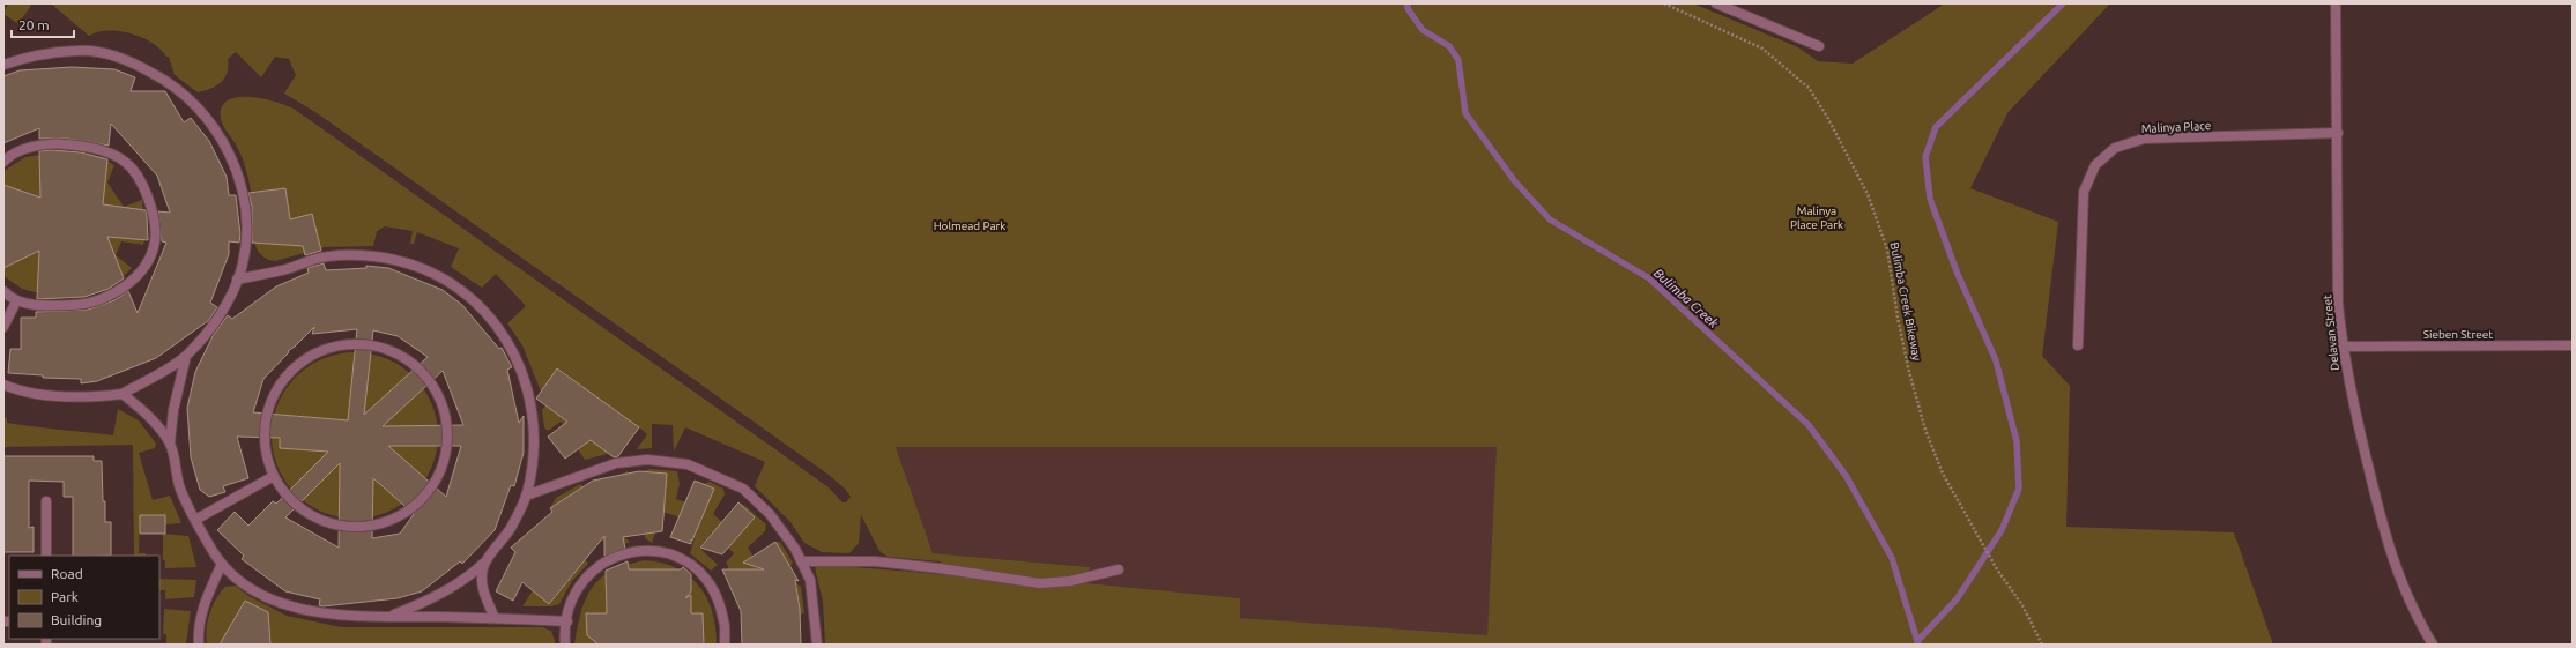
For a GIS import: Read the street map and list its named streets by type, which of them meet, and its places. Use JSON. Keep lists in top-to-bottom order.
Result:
{
  "streets": {
    "street": ["Malinya Place", "Delavan Street", "Sieben Street"],
    "path": ["Bulimba Creek Bikeway"]
  },
  "crossings": [
    ["Malinya Place", "Delavan Street"],
    ["Delavan Street", "Sieben Street"]
  ],
  "water": ["Bulimba Creek"],
  "parks": ["Malinya Place Park", "Holmead Park"],
  "legend": ["Road", "Park", "Building"],
  "scale_bar": "20 m"
}
